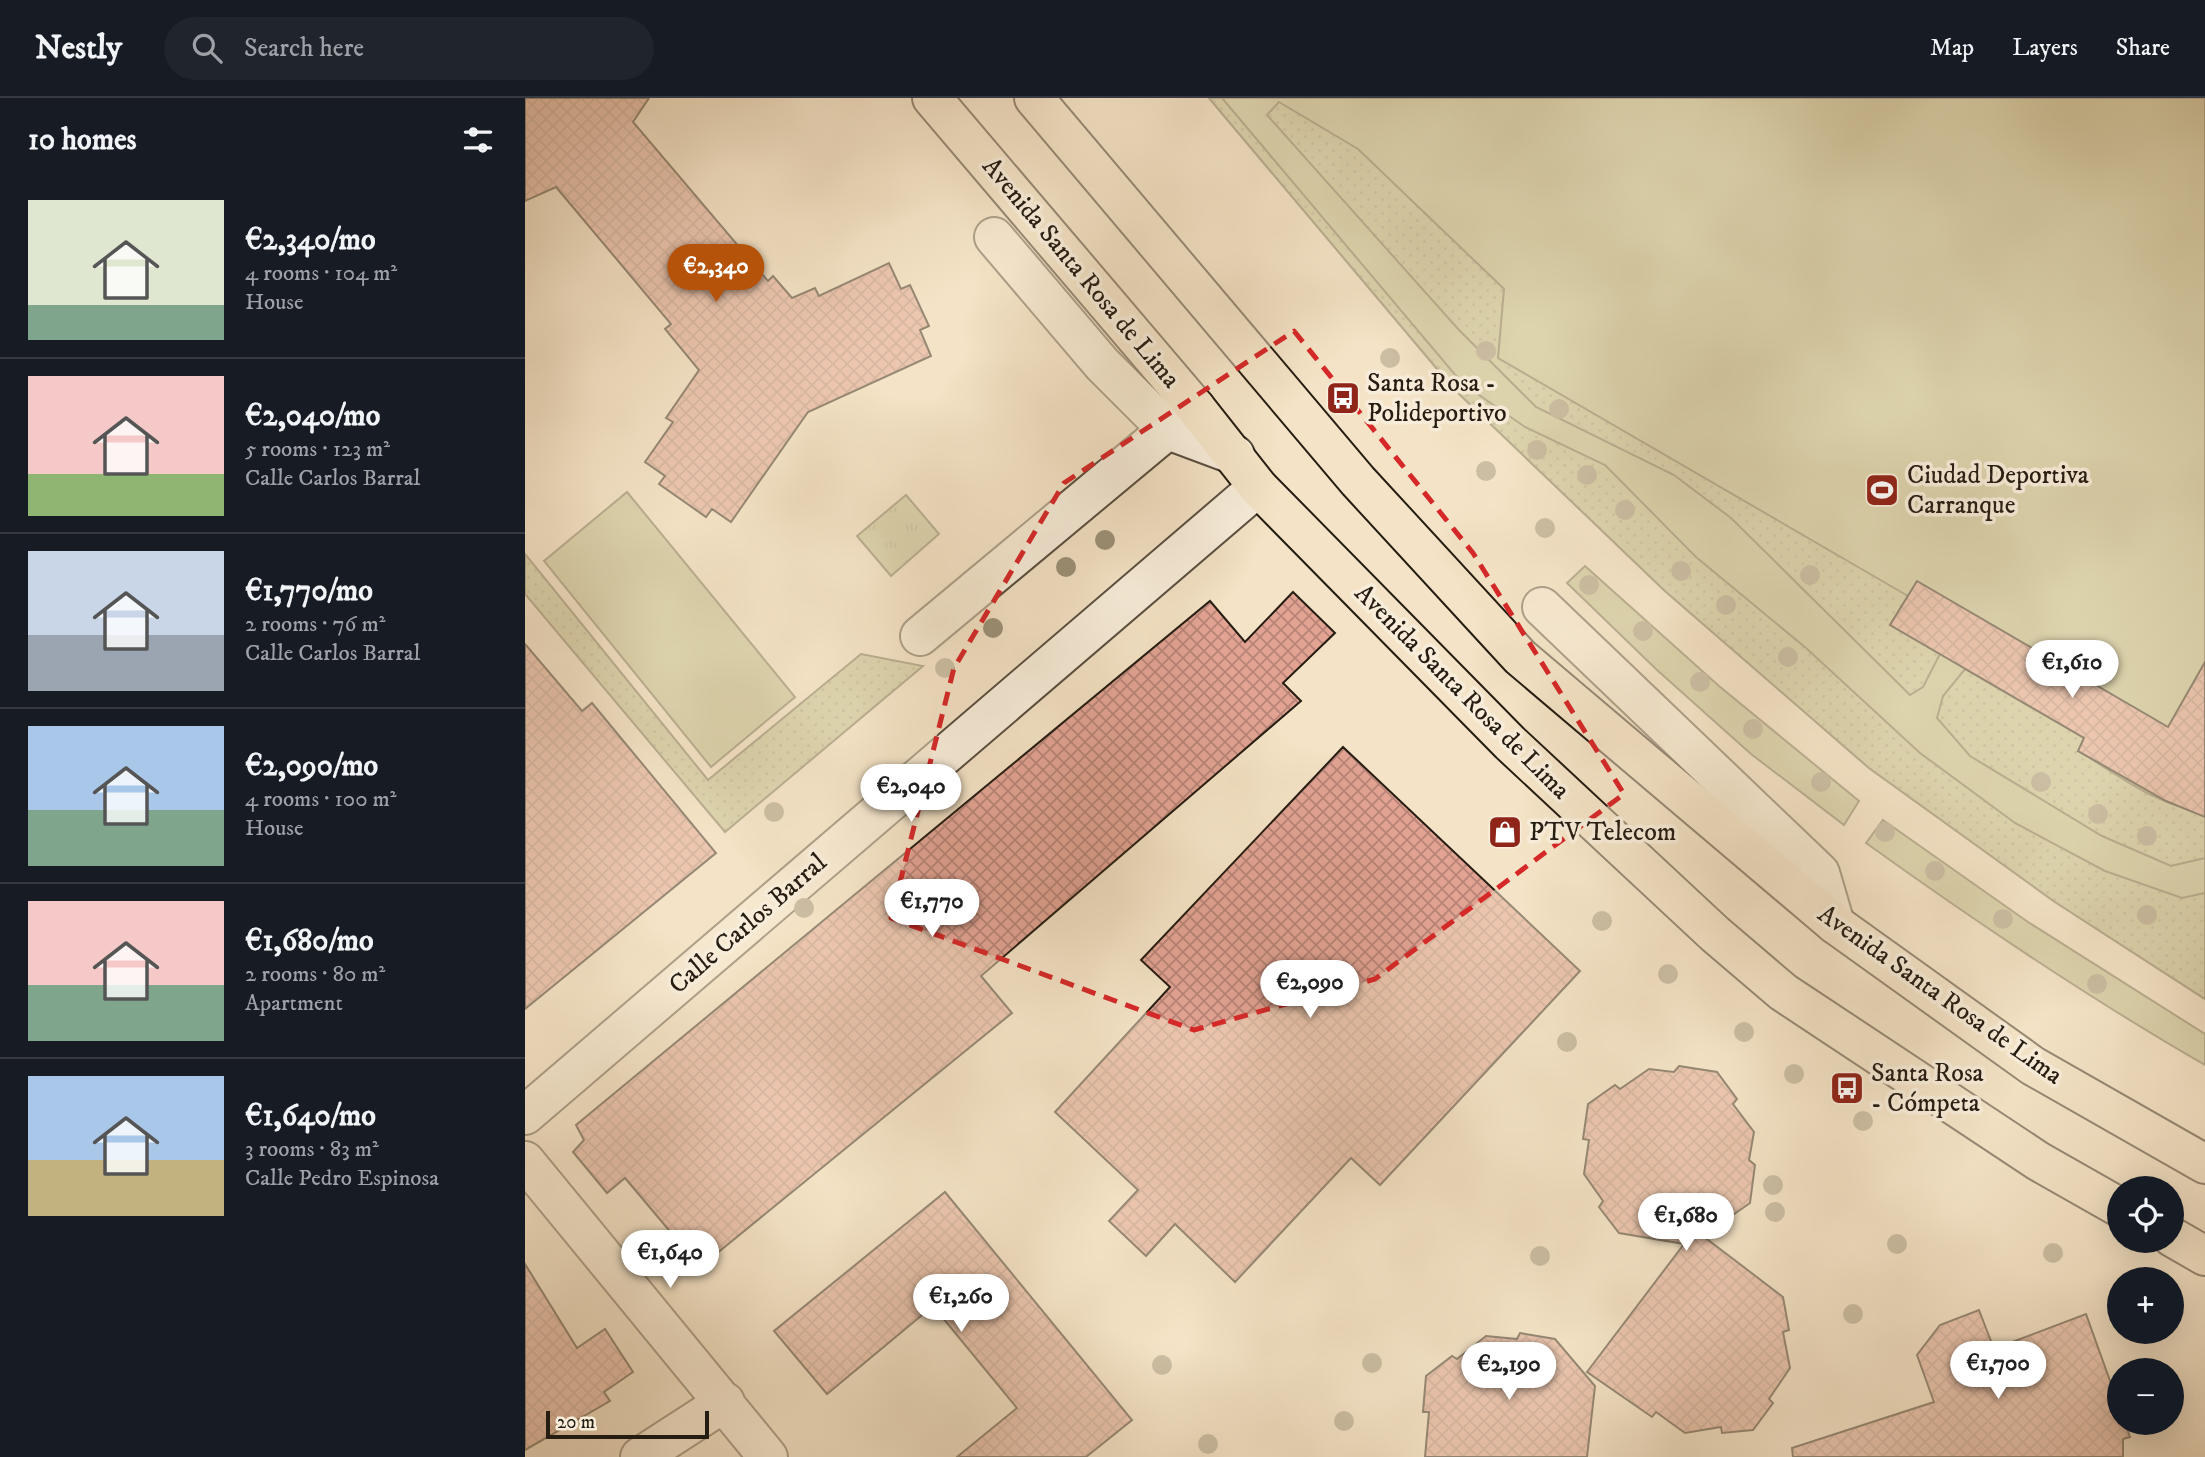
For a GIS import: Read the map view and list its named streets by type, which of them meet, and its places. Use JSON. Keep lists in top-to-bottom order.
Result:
{
  "streets": {
    "main road": ["Avenida Santa Rosa de Lima"],
    "street": ["Calle Carlos Barral"]
  },
  "crossings": [
    ["Avenida Santa Rosa de Lima", "Calle Carlos Barral"]
  ],
  "places": {
    "bus stop": ["Santa Rosa - Polideportivo", "Santa Rosa - Cómpeta"],
    "sports": ["Ciudad Deportiva Carranque"],
    "shop": ["PTV Telecom"]
  },
  "scale_bar": "20 m",
  "page": {
    "header": "Nestly",
    "search": "Search here",
    "nav": ["Map", "Layers", "Share"],
    "heading": "10 homes",
    "list": [
      {
        "name": "€2,340/mo",
        "note": "4 rooms · 104 m² · House"
      },
      {
        "name": "€2,040/mo",
        "note": "5 rooms · 123 m² · Calle Carlos Barral"
      },
      {
        "name": "€1,770/mo",
        "note": "2 rooms · 76 m² · Calle Carlos Barral"
      },
      {
        "name": "€2,090/mo",
        "note": "4 rooms · 100 m² · House"
      },
      {
        "name": "€1,680/mo",
        "note": "2 rooms · 80 m² · Apartment"
      },
      {
        "name": "€1,640/mo",
        "note": "3 rooms · 83 m² · Calle Pedro Espinosa"
      }
    ],
    "price": [
      "€2,340",
      "€1,610",
      "€2,040",
      "€1,770",
      "€2,090",
      "€1,680",
      "€1,640",
      "€1,260",
      "€1,700",
      "€2,190"
    ],
    "map_buttons": ["+", "−"],
    "scale": "20 m"
  }
}
